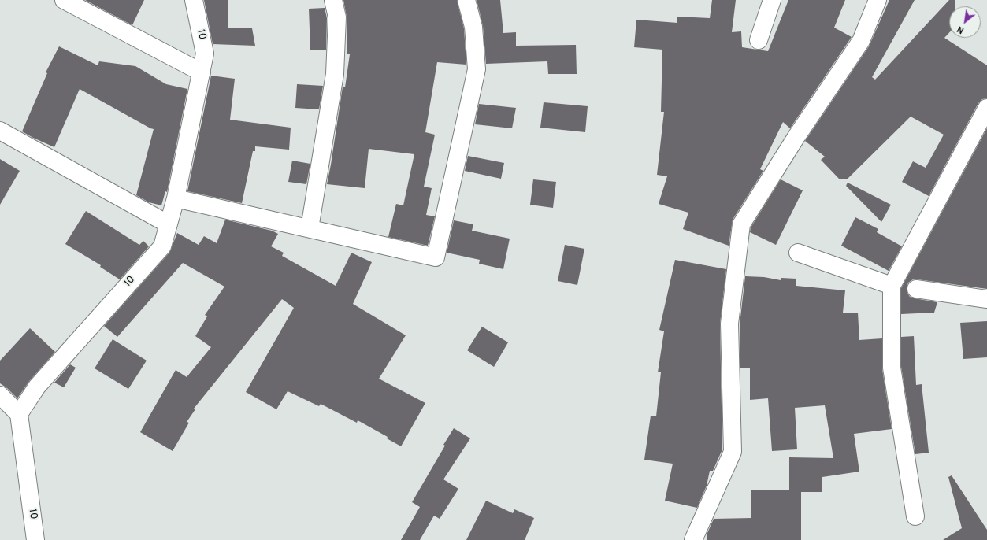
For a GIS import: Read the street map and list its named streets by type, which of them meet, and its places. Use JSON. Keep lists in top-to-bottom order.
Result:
{
  "streets": {
    "street": ["10"]
  },
  "north": "bottom left"
}
